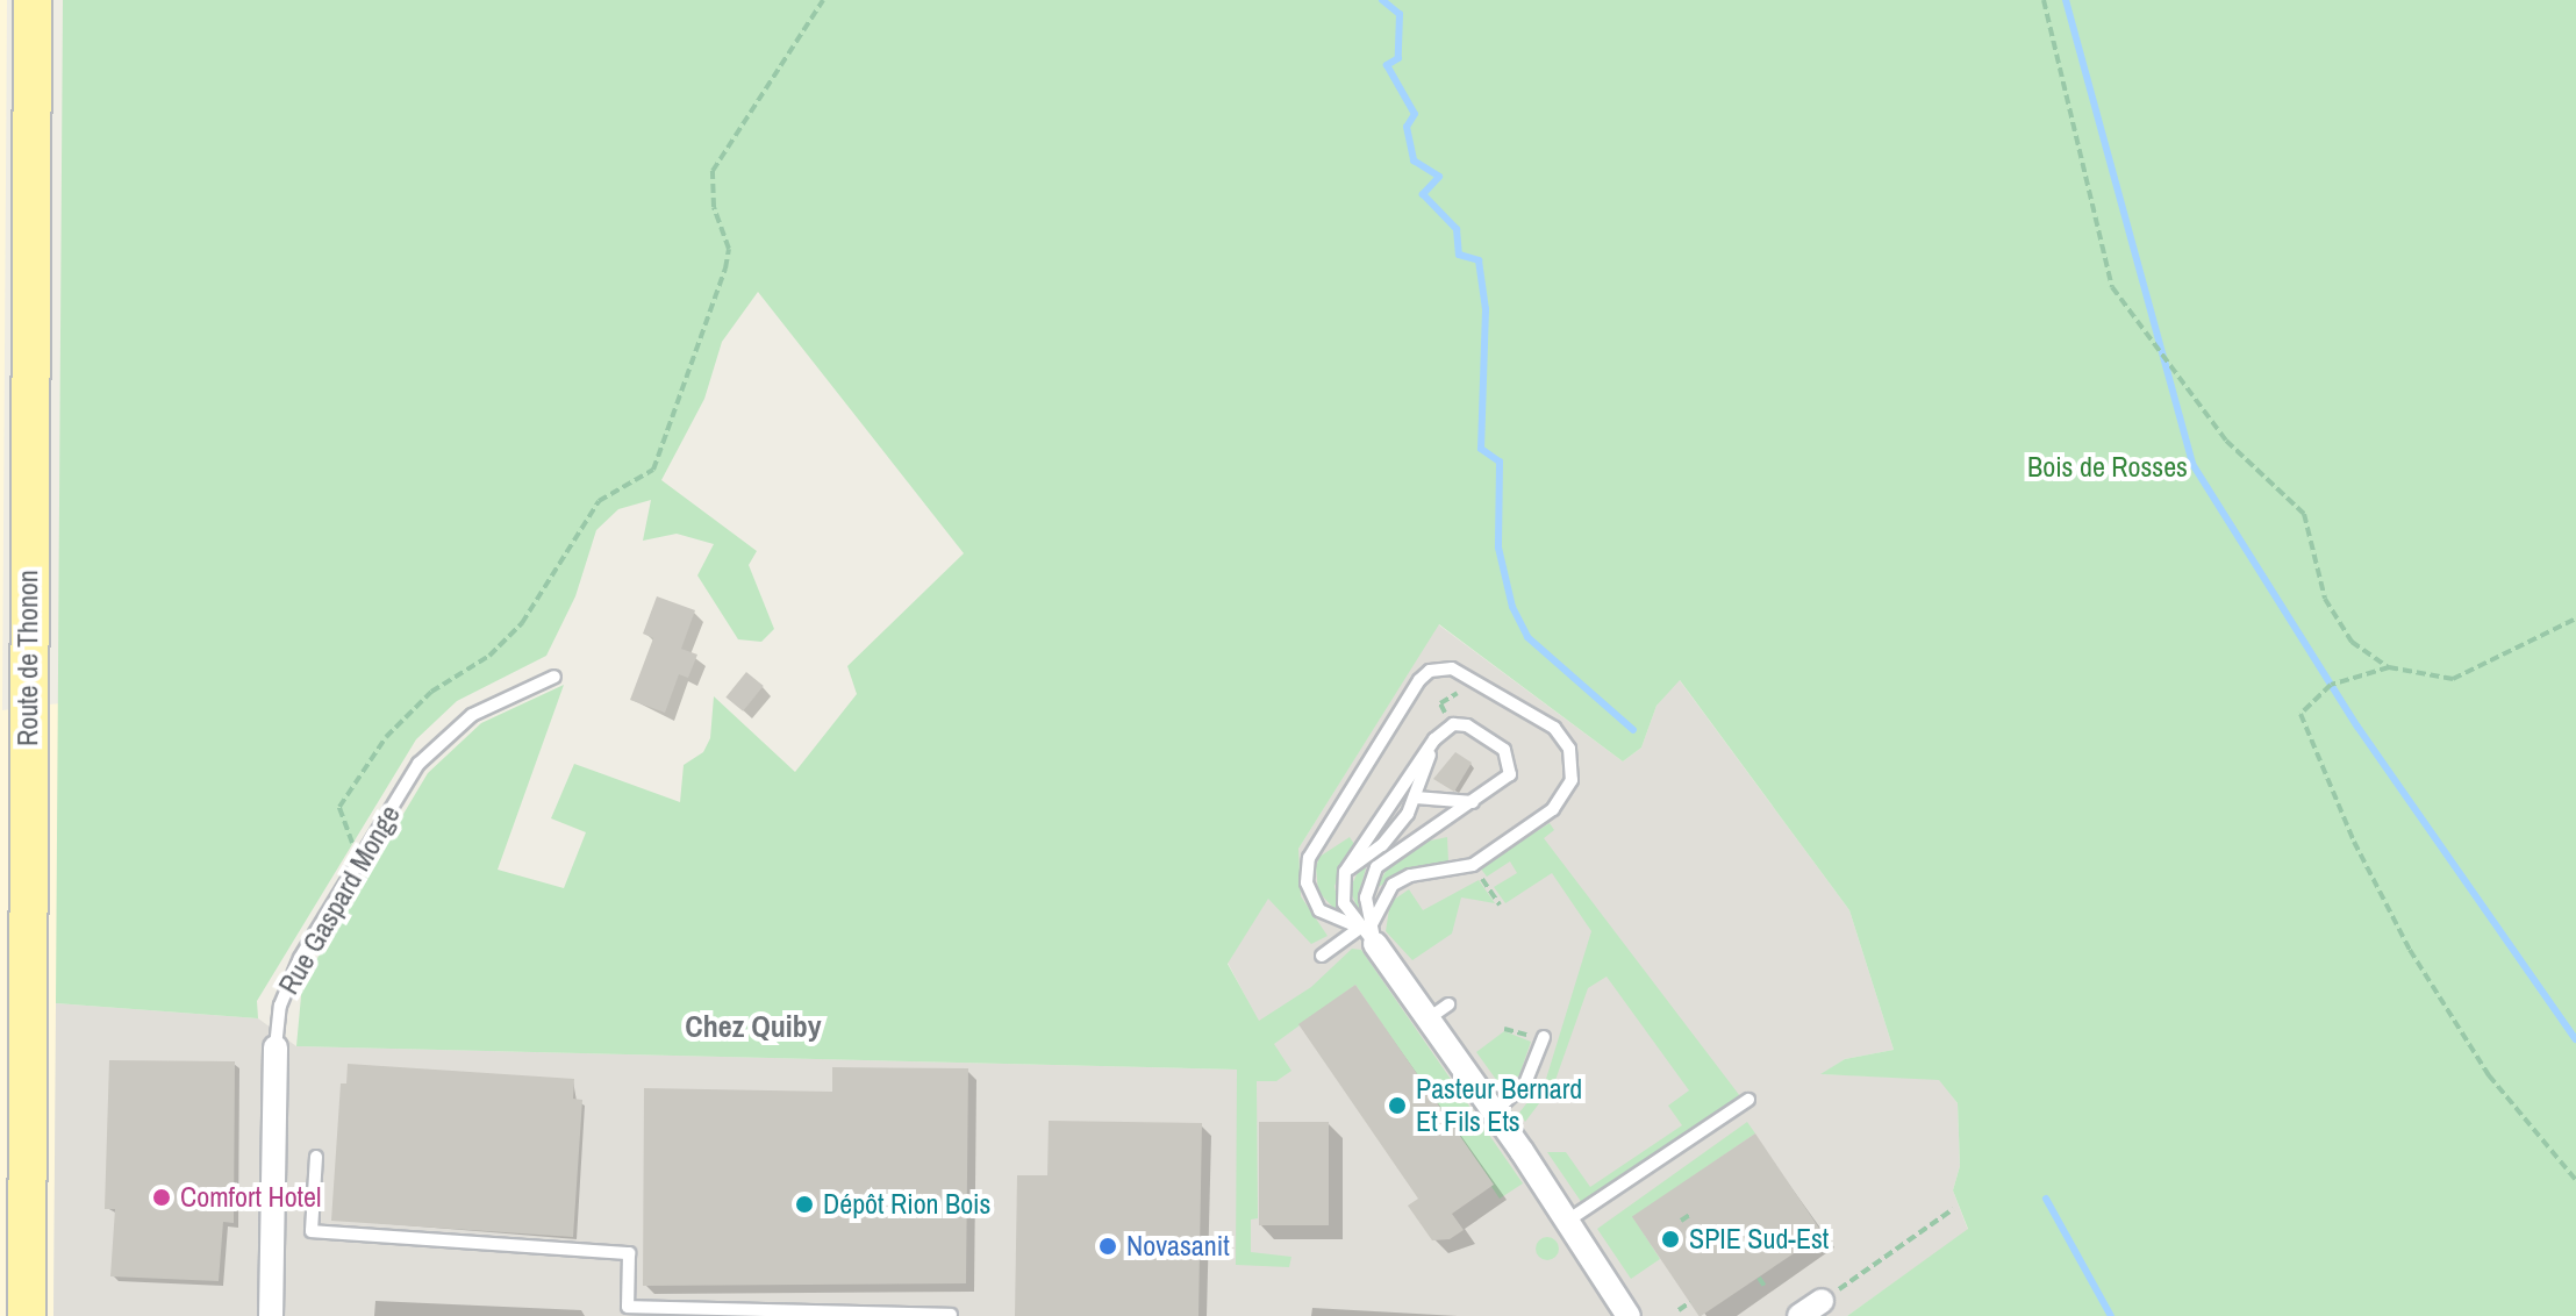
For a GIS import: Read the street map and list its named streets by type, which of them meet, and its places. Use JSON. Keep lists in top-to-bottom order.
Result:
{
  "streets": {
    "main road": ["Route de Thonon"],
    "street": ["Rue Gaspard Monge"]
  },
  "districts": ["Chez Quiby"],
  "parks": ["Bois de Rosses"],
  "places": [
    "Pasteur Bernard Et Fils Ets",
    "Comfort Hotel",
    "Dépôt Rion Bois",
    "SPIE Sud-Est",
    "Novasanit"
  ]
}
